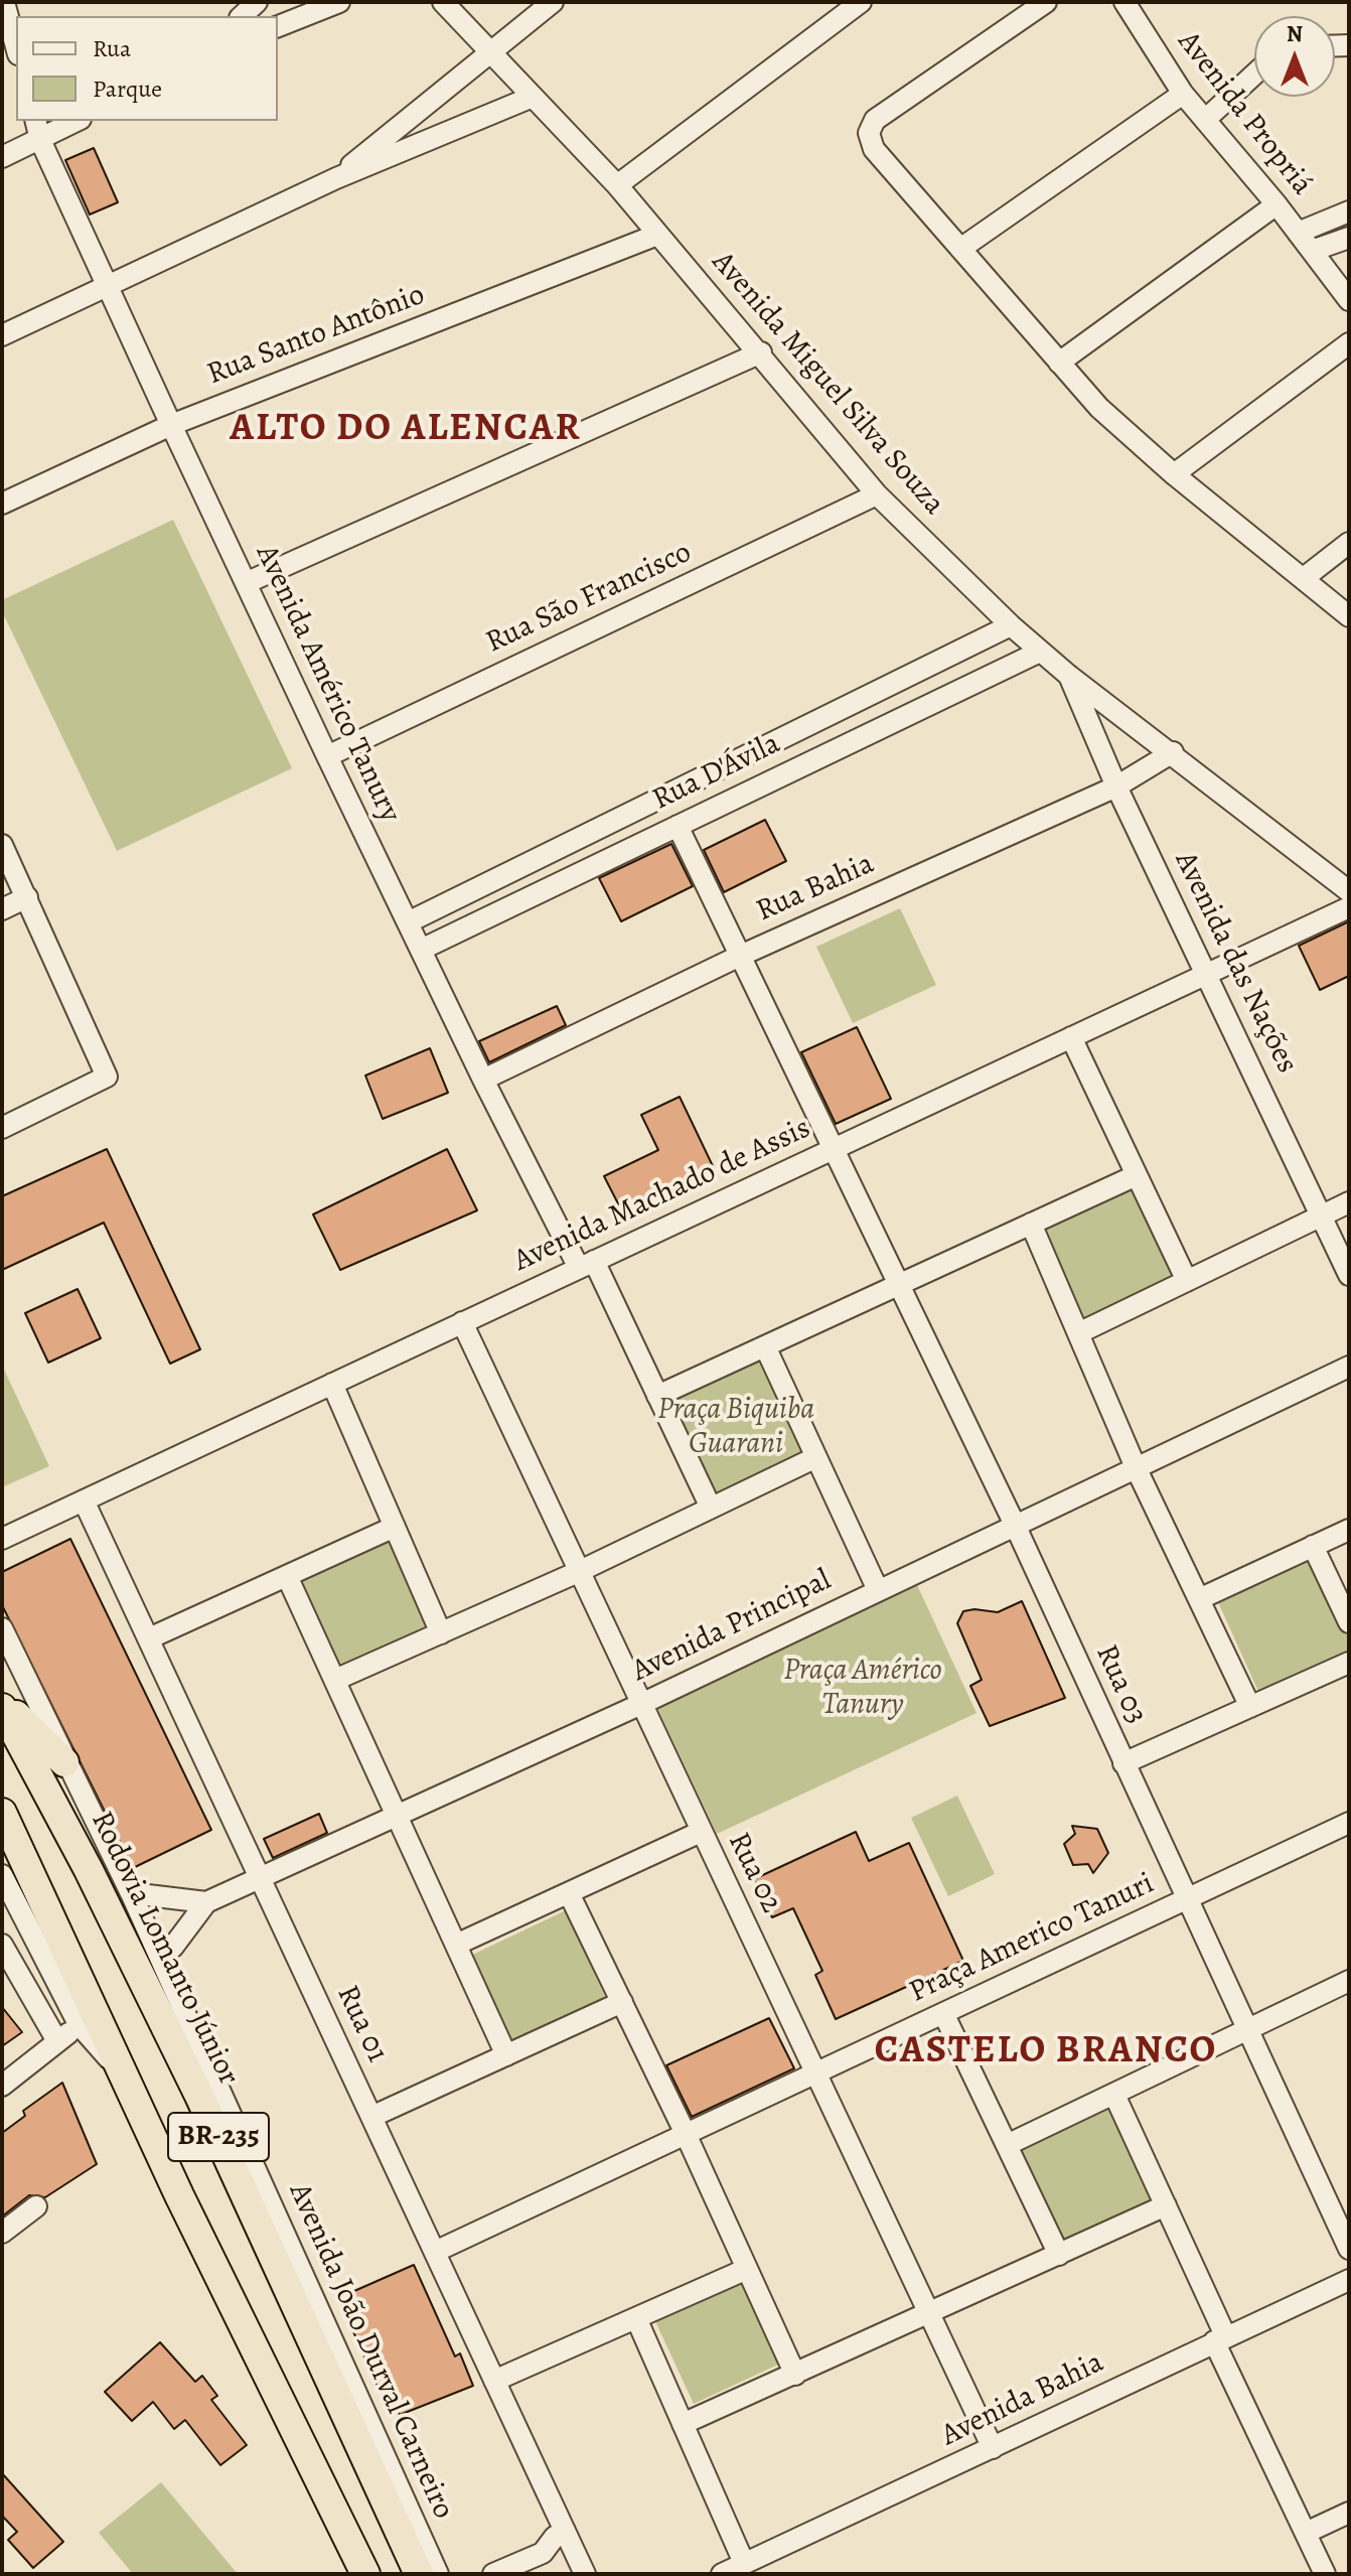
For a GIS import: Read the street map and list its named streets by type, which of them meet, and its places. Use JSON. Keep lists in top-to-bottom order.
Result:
{
  "streets": {
    "highway": ["Rodovia Lomanto Júnior", "BR-235"],
    "street": [
      "Avenida Propriá",
      "Rua Santo Antônio",
      "Avenida Miguel Silva Souza",
      "Rua São Francisco",
      "Avenida Américo Tanury",
      "Rua D'Ávila",
      "Rua Bahia",
      "Avenida das Nações",
      "Avenida Machado de Assis",
      "Avenida Principal",
      "Rua 03",
      "Rua 02",
      "Praça Americo Tanuri",
      "Rua 01",
      "Avenida João Durval Carneiro",
      "Avenida Bahia"
    ]
  },
  "crossings": [
    ["Rua Santo Antônio", "Avenida Miguel Silva Souza"],
    ["Rua Santo Antônio", "Avenida Américo Tanury"],
    ["Avenida Miguel Silva Souza", "Rua São Francisco"],
    ["Avenida Miguel Silva Souza", "Rua D'Ávila"],
    ["Avenida Miguel Silva Souza", "Rua Bahia"],
    ["Avenida Miguel Silva Souza", "Avenida das Nações"],
    ["Rua São Francisco", "Avenida Américo Tanury"],
    ["Avenida Américo Tanury", "Rua D'Ávila"],
    ["Avenida Américo Tanury", "Rua Bahia"],
    ["Avenida Américo Tanury", "Avenida Machado de Assis"],
    ["Rua D'Ávila", "Rua 03"],
    ["Rua Bahia", "Avenida das Nações"],
    ["Rua Bahia", "Rua 03"],
    ["Avenida das Nações", "Avenida Machado de Assis"],
    ["Avenida Machado de Assis", "Rua 03"],
    ["Avenida Machado de Assis", "Rua 02"],
    ["Avenida Machado de Assis", "Rua 01"],
    ["Avenida Principal", "Rua 03"],
    ["Avenida Principal", "Rua 02"],
    ["Avenida Principal", "Rua 01"],
    ["Rua 03", "Praça Americo Tanuri"],
    ["Rua 02", "Praça Americo Tanuri"],
    ["Rua 02", "Avenida Bahia"],
    ["Praça Americo Tanuri", "Rua 01"]
  ],
  "districts": ["ALTO DO ALENCAR", "CASTELO BRANCO"],
  "parks": ["Praça Biquiba Guarani", "Praça Américo Tanury"],
  "legend": ["Rua", "Parque"],
  "north": "top"
}
